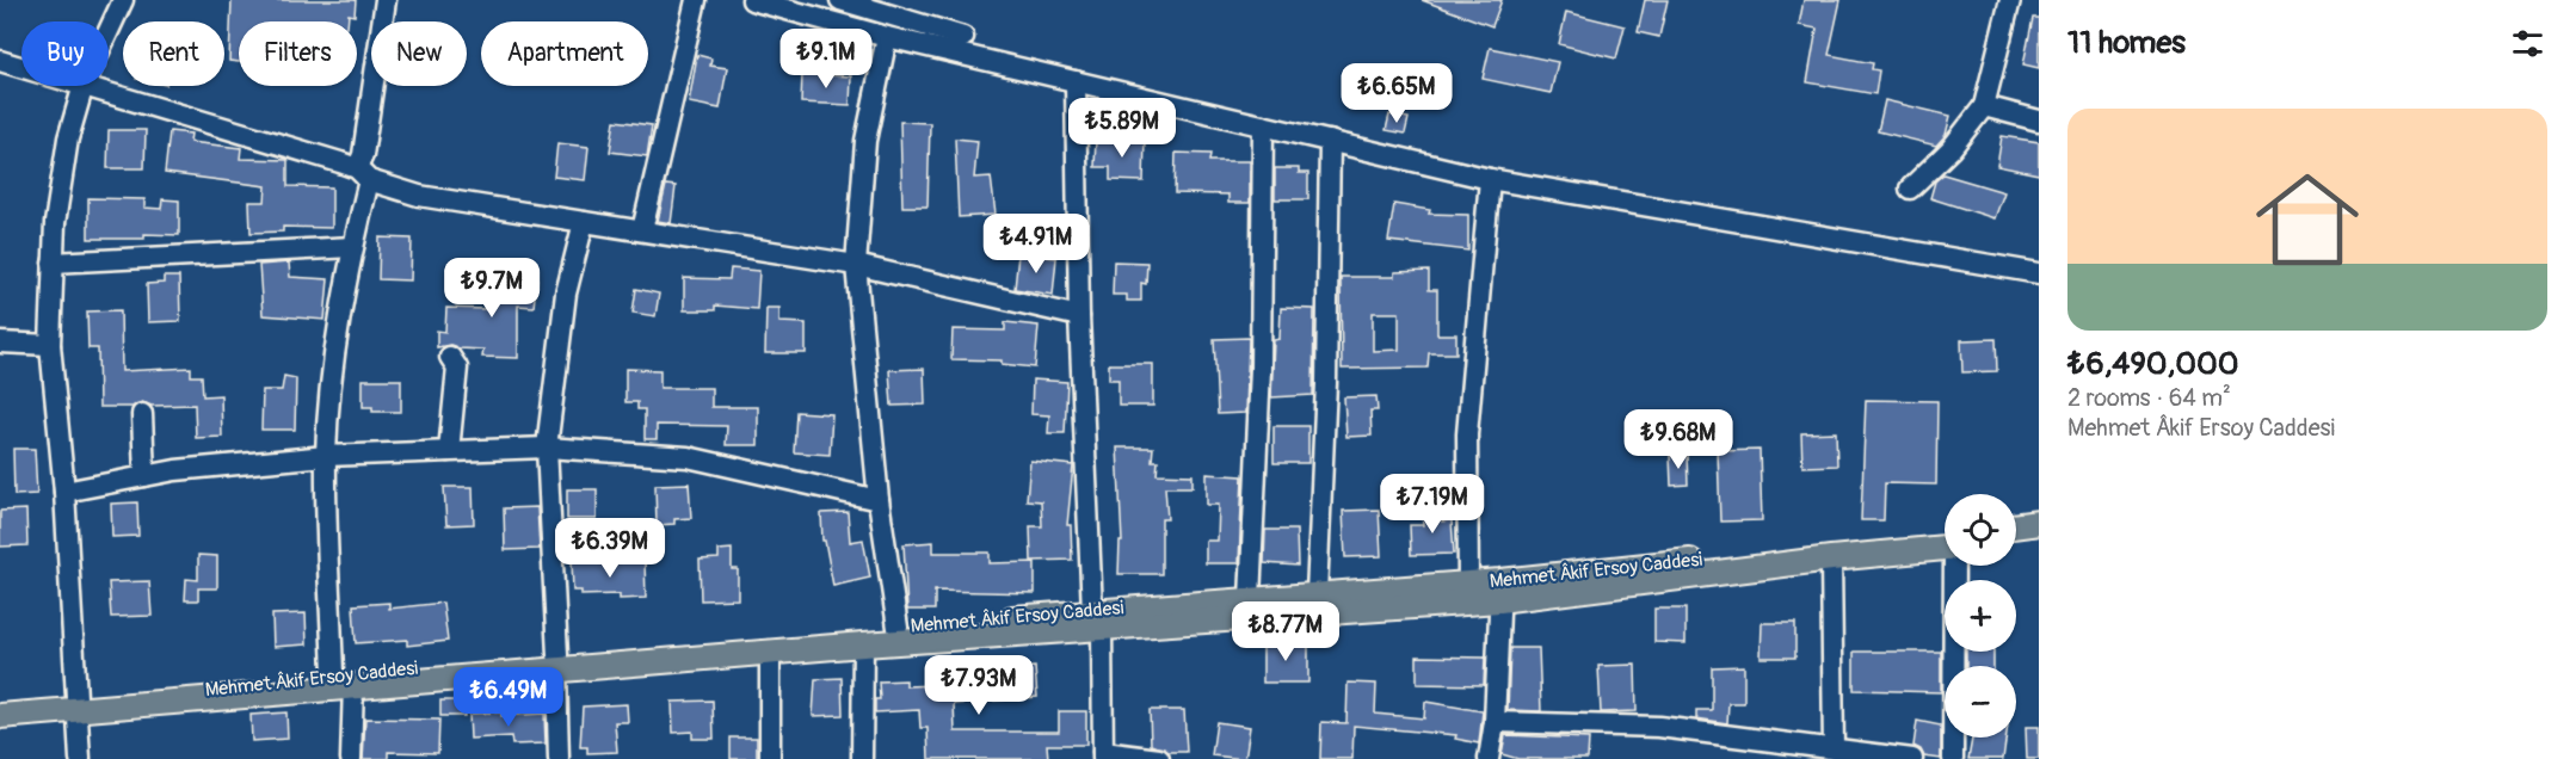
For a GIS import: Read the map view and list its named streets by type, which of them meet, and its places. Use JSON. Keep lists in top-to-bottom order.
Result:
{
  "streets": {
    "main road": ["Mehmet Âkif Ersoy Caddesi"]
  },
  "page": {
    "heading": "11 homes",
    "chip": [
      "Buy",
      "Rent",
      "Filters",
      "New",
      "Apartment"
    ],
    "price": [
      "₺9.1M",
      "₺6.65M",
      "₺5.89M",
      "₺4.91M",
      "₺9.7M",
      "₺9.68M",
      "₺7.19M",
      "₺6.39M",
      "₺8.77M",
      "₺7.93M",
      "₺6.49M"
    ],
    "list": [
      {
        "name": "₺6,490,000",
        "note": "2 rooms · 64 m² · Mehmet Âkif Ersoy Caddesi"
      }
    ],
    "map_buttons": ["+", "−"]
  }
}
